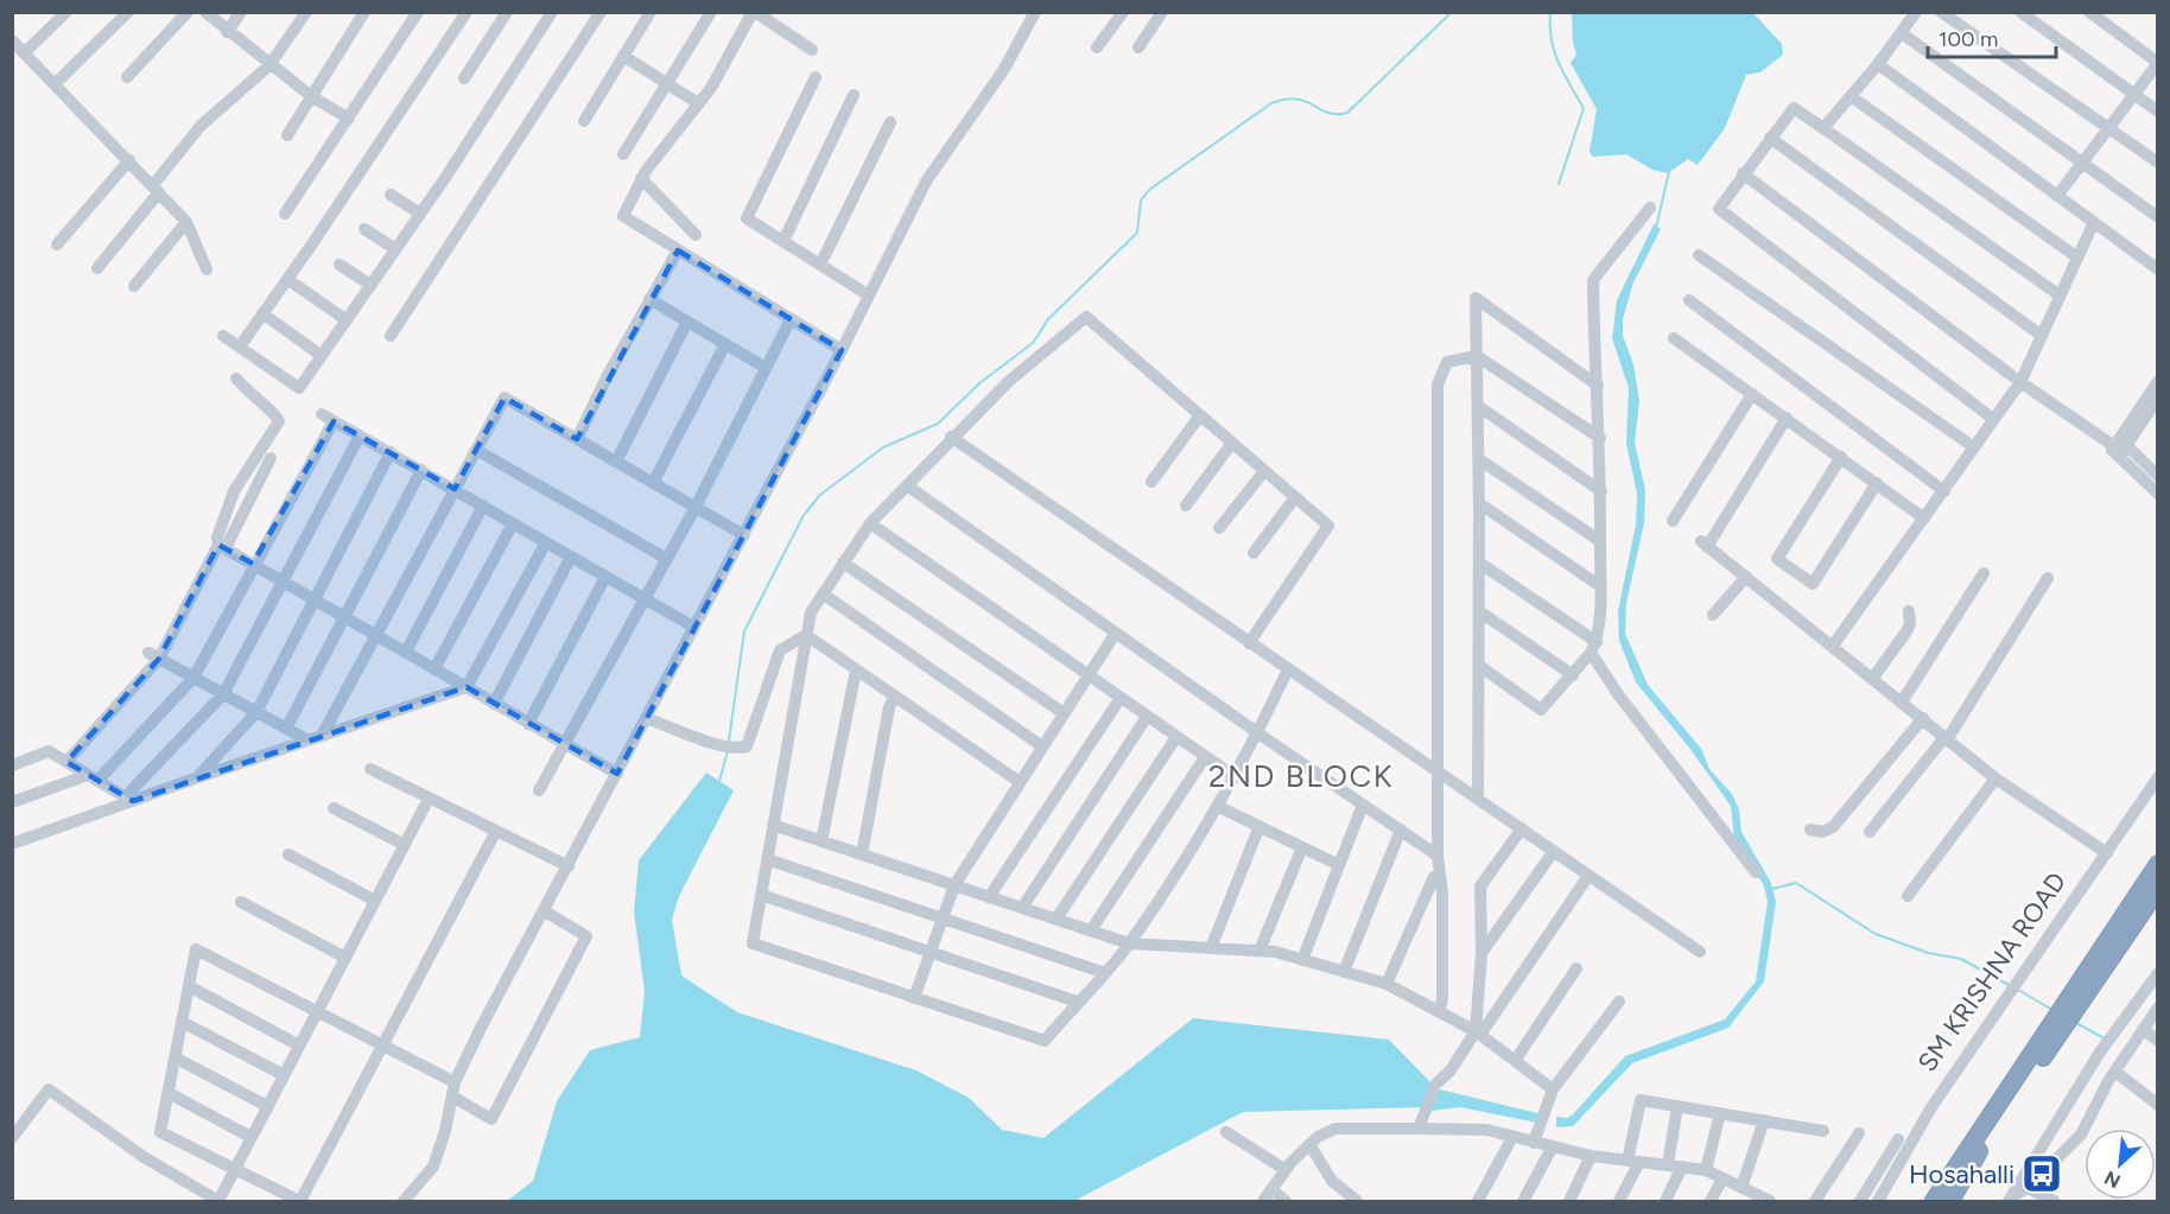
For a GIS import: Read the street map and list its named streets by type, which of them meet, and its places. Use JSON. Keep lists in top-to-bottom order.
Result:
{
  "streets": {
    "street": ["SM KRISHNA ROAD"]
  },
  "districts": ["2ND BLOCK"],
  "places": {
    "bus stop": ["Hosahalli"]
  },
  "scale_bar": "100 m",
  "north": "bottom left"
}
